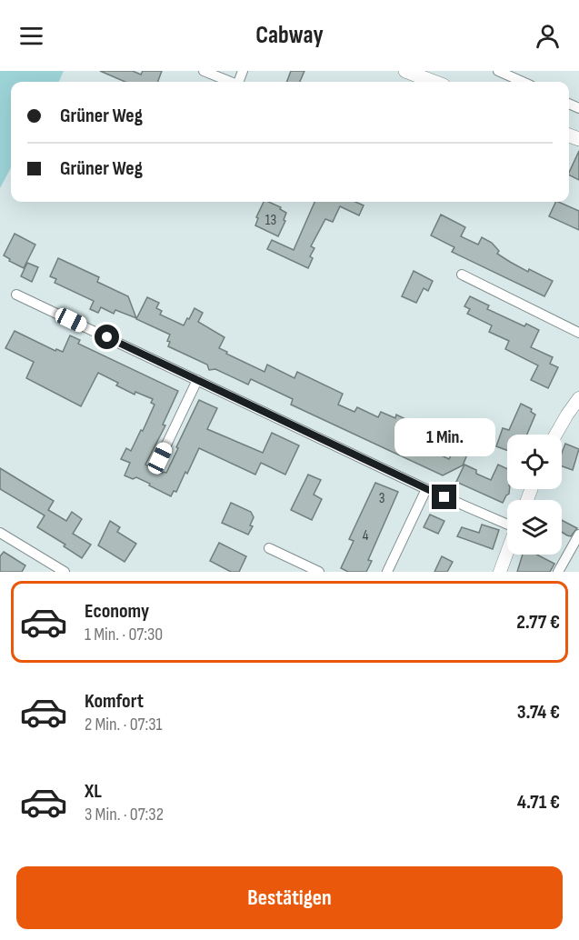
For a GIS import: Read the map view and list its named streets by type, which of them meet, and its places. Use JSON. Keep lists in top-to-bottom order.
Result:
{
  "house_numbers": ["13", "3", "4"],
  "page": {
    "header": "Cabway",
    "banner": ["Grüner Weg", "Grüner Weg"],
    "bubble": "1 Min.",
    "list": [
      {
        "name": "Economy",
        "note": "1 Min. · 07:30",
        "value": "2.77 €"
      },
      {
        "name": "Komfort",
        "note": "2 Min. · 07:31",
        "value": "3.74 €"
      },
      {
        "name": "XL",
        "note": "3 Min. · 07:32",
        "value": "4.71 €"
      }
    ],
    "buttons": "Bestätigen"
  }
}
